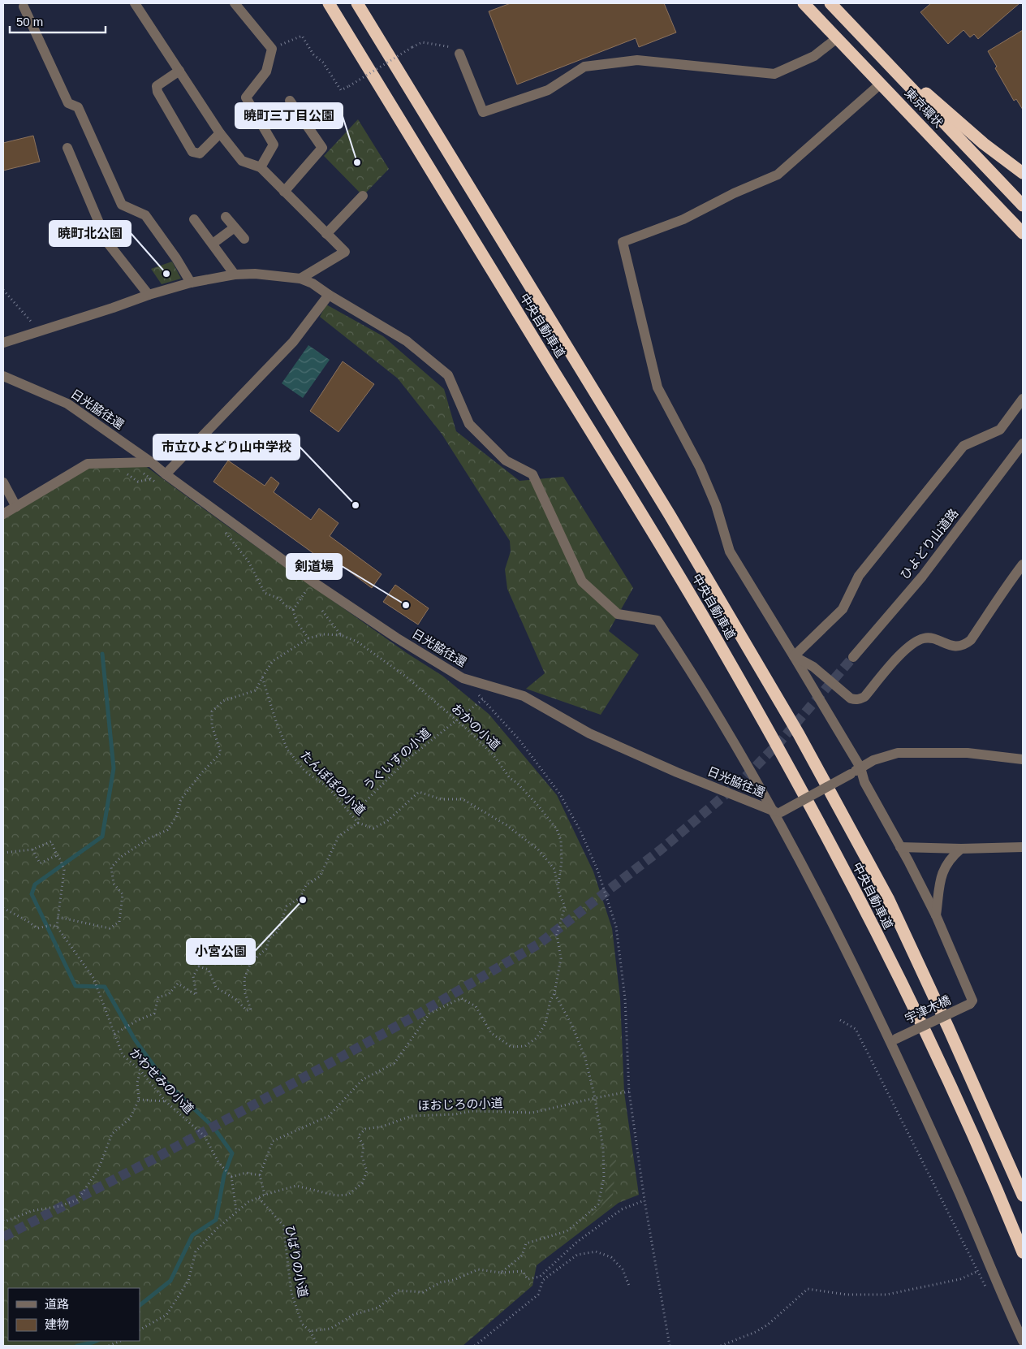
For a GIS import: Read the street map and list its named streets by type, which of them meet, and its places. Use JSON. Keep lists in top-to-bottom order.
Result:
{
  "streets": {
    "highway": ["東京環状", "中央自動車道"],
    "street": ["日光脇往還", "ひよどり山道路", "宇津木橋"],
    "path": [
      "おかの小道",
      "うぐいすの小道",
      "たんぽぽの小道",
      "かわせみの小道",
      "ほおじろの小道",
      "ひばりの小道"
    ]
  },
  "crossings": [
    ["おかの小道", "うぐいすの小道"],
    ["おかの小道", "たんぽぽの小道"],
    ["うぐいすの小道", "たんぽぽの小道"],
    ["ほおじろの小道", "ひばりの小道"]
  ],
  "places": [
    "暁町三丁目公園",
    "暁町北公園",
    "市立ひよどり山中学校",
    "剣道場",
    "小宮公園"
  ],
  "legend": ["道路", "建物"],
  "scale_bar": "50 m"
}
